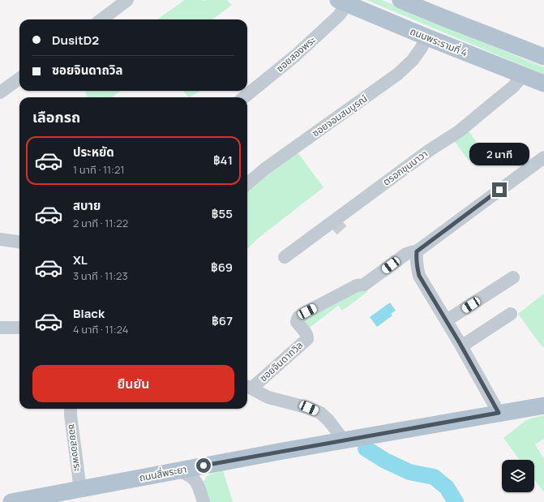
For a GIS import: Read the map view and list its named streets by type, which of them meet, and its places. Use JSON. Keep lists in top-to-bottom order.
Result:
{
  "streets": {
    "main road": ["ถนนพระรามที่ 4", "ถนนสี่พระยา"],
    "street": [
      "ซอยสองพระ",
      "ซอยจอมสมบูรณ์",
      "ตรอกขุนนาวา",
      "ซอยจินดาถวิล"
    ]
  },
  "crossings": [
    ["ถนนพระรามที่ 4", "ซอยสองพระ"],
    ["ถนนพระรามที่ 4", "ซอยจอมสมบูรณ์"],
    ["ถนนพระรามที่ 4", "ตรอกขุนนาวา"],
    ["ซอยสองพระ", "ถนนสี่พระยา"]
  ],
  "page": {
    "banner": ["DusitD2", "ซอยจินดาถวิล"],
    "heading": "เลือกรถ",
    "list": [
      {
        "name": "ประหยัด",
        "note": "1 นาที · 11:21",
        "value": "฿41"
      },
      {
        "name": "สบาย",
        "note": "2 นาที · 11:22",
        "value": "฿55"
      },
      {
        "name": "XL",
        "note": "3 นาที · 11:23",
        "value": "฿69"
      },
      {
        "name": "Black",
        "note": "4 นาที · 11:24",
        "value": "฿67"
      }
    ],
    "bubble": "2 นาที",
    "buttons": "ยืนยัน"
  }
}
